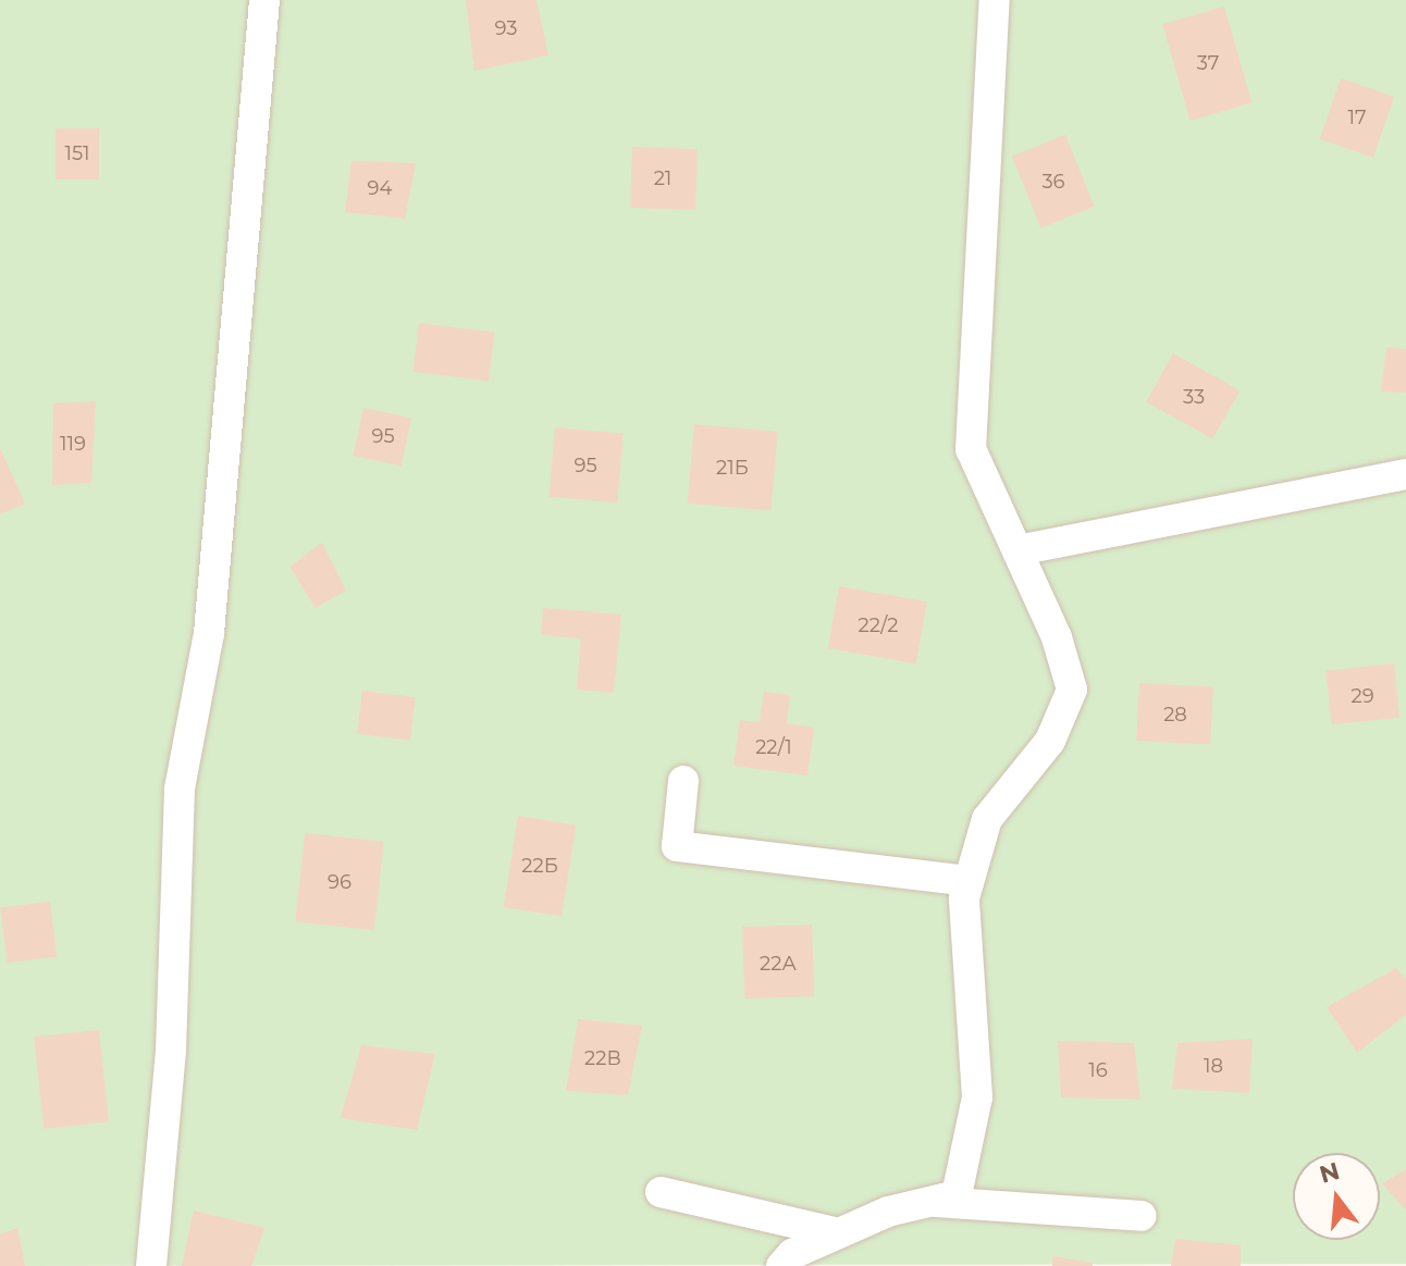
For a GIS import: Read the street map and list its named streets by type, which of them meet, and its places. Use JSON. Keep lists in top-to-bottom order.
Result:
{
  "house_numbers": [
    "93",
    "37",
    "17",
    "151",
    "21",
    "36",
    "94",
    "33",
    "95",
    "119",
    "95",
    "21Б",
    "22/2",
    "29",
    "28",
    "22/1",
    "22Б",
    "96",
    "22А",
    "22В",
    "18",
    "16"
  ],
  "north": "top"
}
